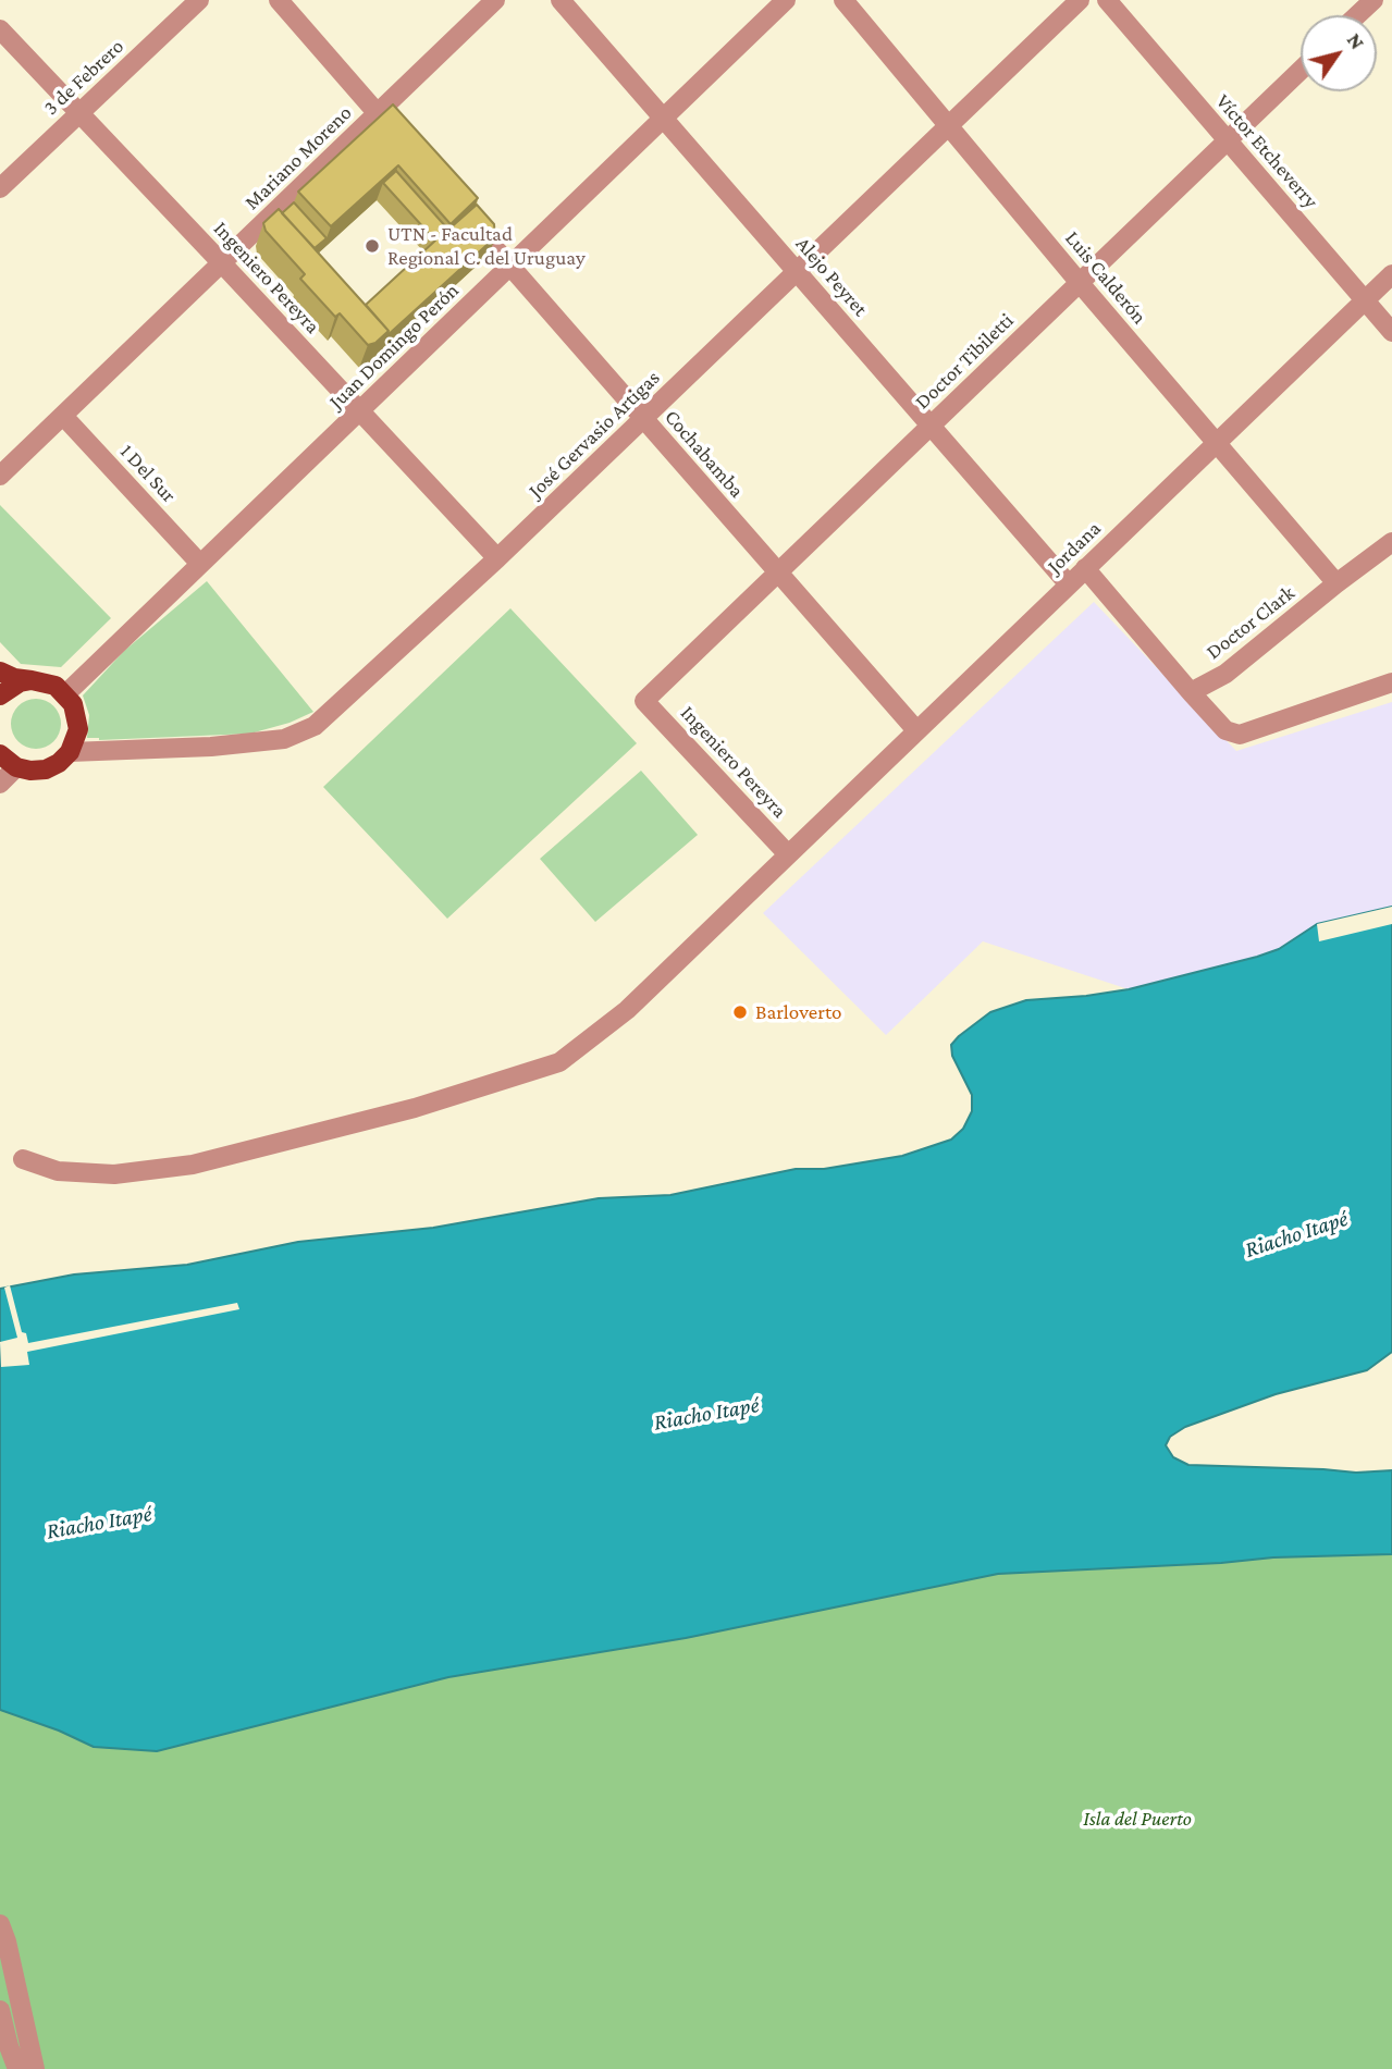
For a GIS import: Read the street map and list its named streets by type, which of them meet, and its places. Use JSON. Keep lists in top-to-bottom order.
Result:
{
  "streets": {
    "street": [
      "3 de Febrero",
      "Víctor Etcheverry",
      "Mariano Moreno",
      "Alejo Peyret",
      "Ingeniero Pereyra",
      "Luis Calderón",
      "Juan Domingo Perón",
      "Doctor Tibiletti",
      "José Gervasio Artigas",
      "Cochabamba",
      "1 Del Sur",
      "Jordana",
      "Doctor Clark"
    ]
  },
  "crossings": [
    ["3 de Febrero", "Ingeniero Pereyra"],
    ["Víctor Etcheverry", "Doctor Tibiletti"],
    ["Víctor Etcheverry", "Jordana"],
    ["Mariano Moreno", "Ingeniero Pereyra"],
    ["Mariano Moreno", "1 Del Sur"],
    ["Alejo Peyret", "Juan Domingo Perón"],
    ["Alejo Peyret", "Doctor Tibiletti"],
    ["Alejo Peyret", "José Gervasio Artigas"],
    ["Alejo Peyret", "Jordana"],
    ["Ingeniero Pereyra", "Juan Domingo Perón"],
    ["Ingeniero Pereyra", "Doctor Tibiletti"],
    ["Ingeniero Pereyra", "José Gervasio Artigas"],
    ["Ingeniero Pereyra", "Jordana"],
    ["Luis Calderón", "Doctor Tibiletti"],
    ["Luis Calderón", "José Gervasio Artigas"],
    ["Luis Calderón", "Jordana"],
    ["Luis Calderón", "Doctor Clark"],
    ["Juan Domingo Perón", "Cochabamba"],
    ["Juan Domingo Perón", "1 Del Sur"],
    ["Doctor Tibiletti", "Cochabamba"],
    ["José Gervasio Artigas", "Cochabamba"],
    ["Cochabamba", "Jordana"]
  ],
  "water": ["Riacho Itapé"],
  "parks": ["Isla del Puerto"],
  "places": ["UTN - Facultad Regional C. del Uruguay", "Barloverto"],
  "north": "top right"
}
